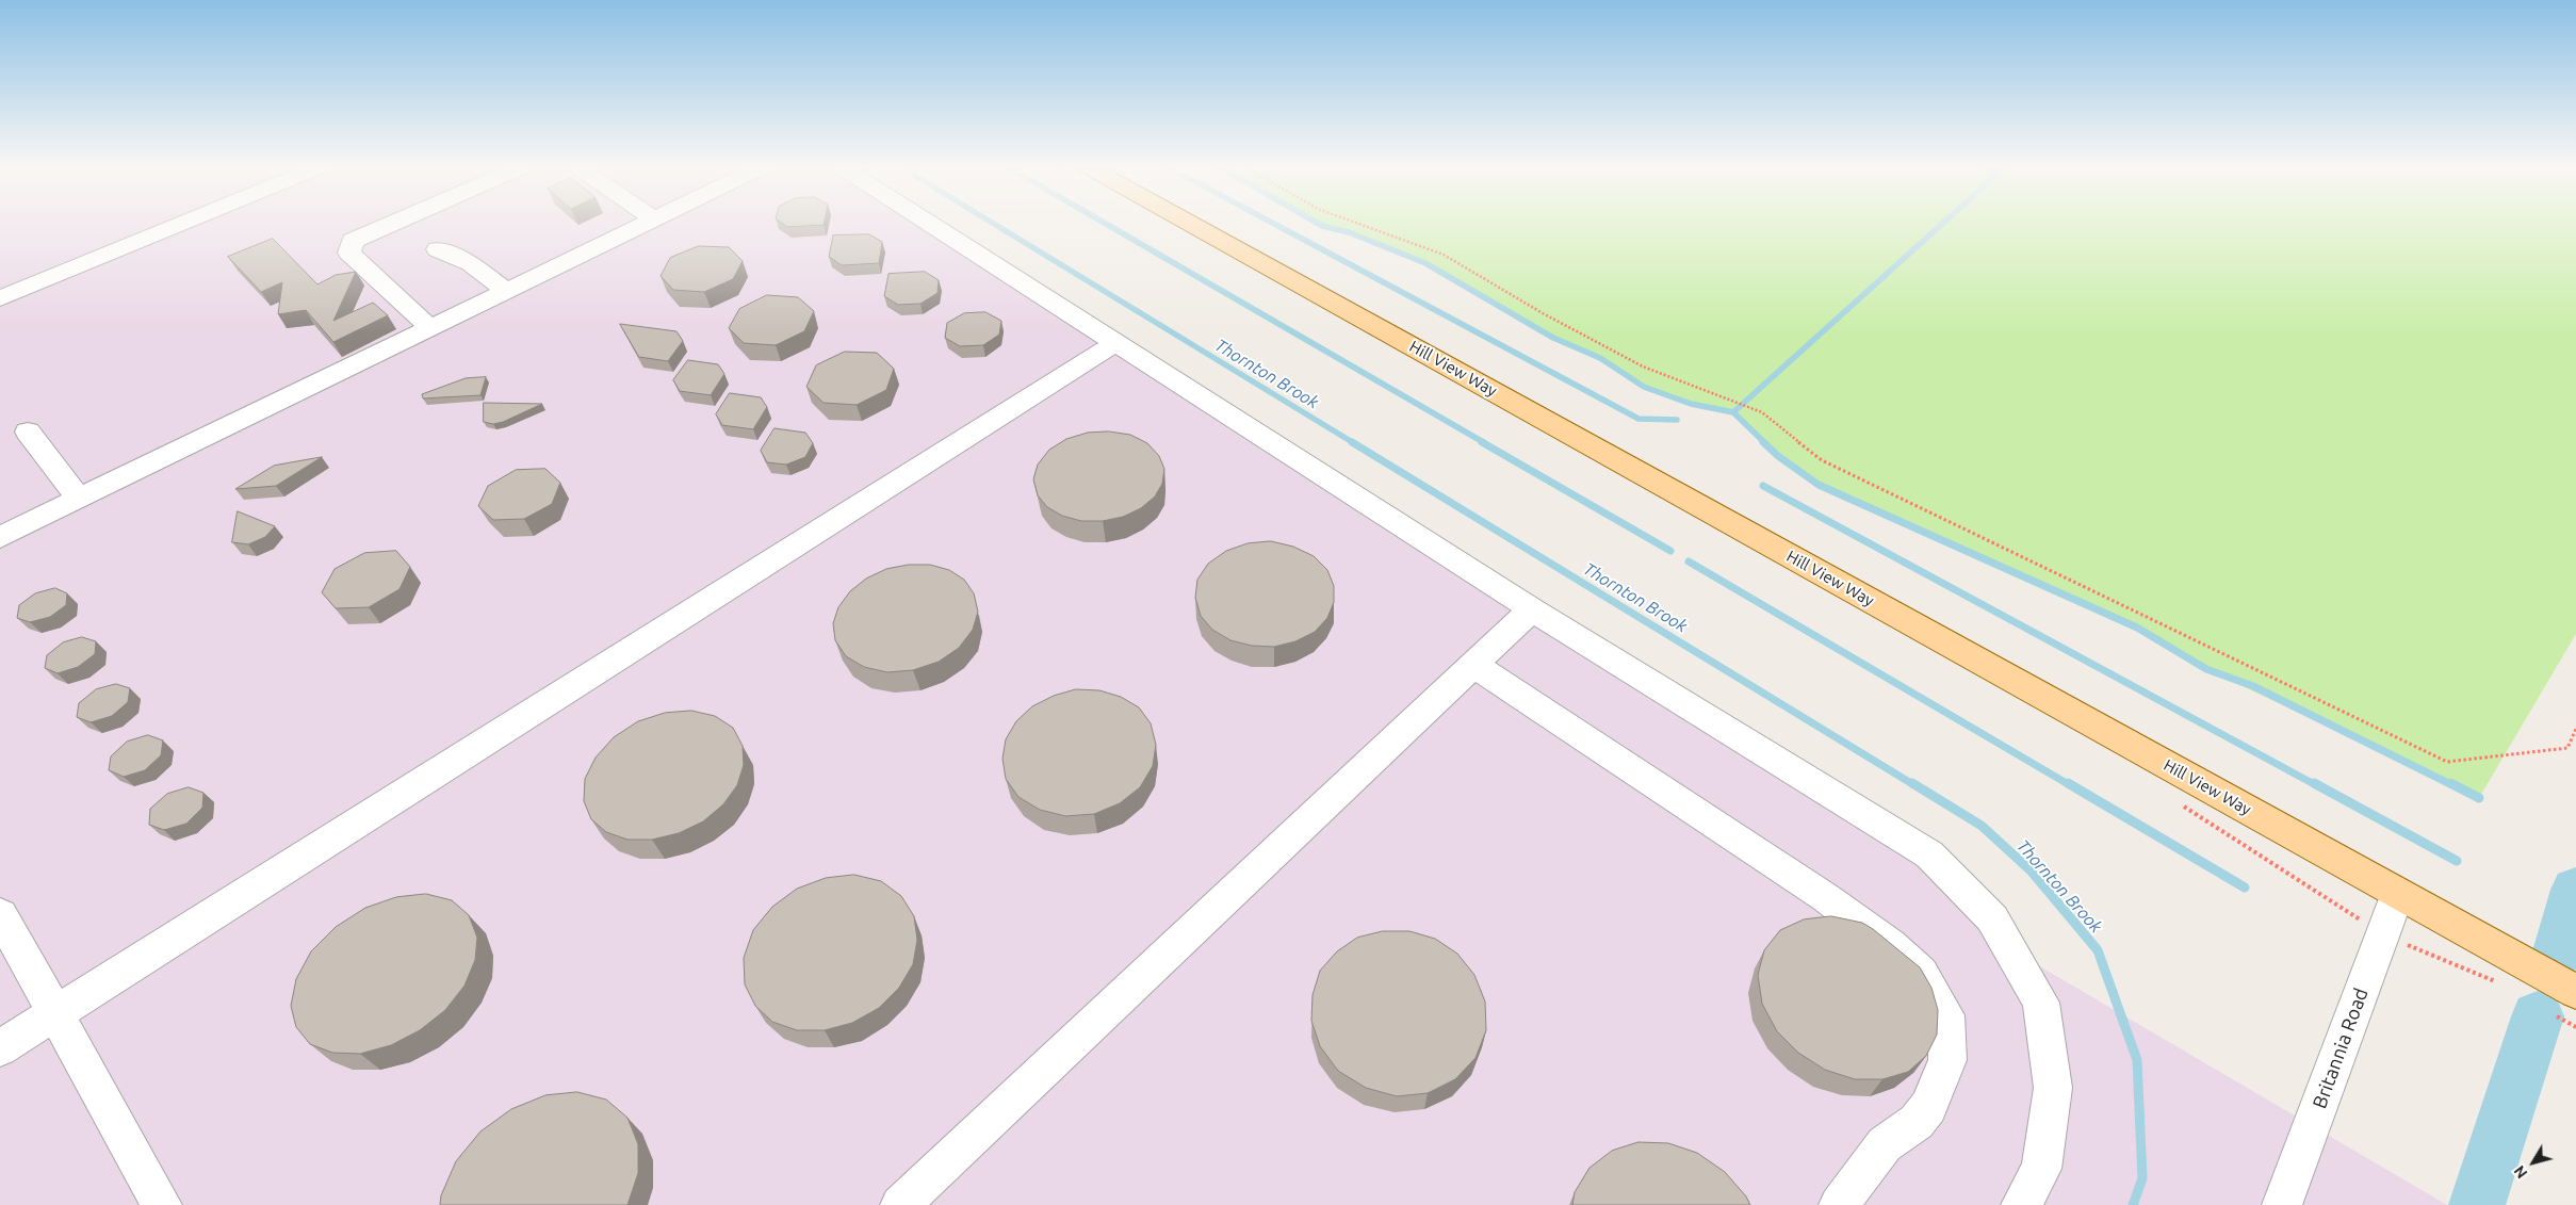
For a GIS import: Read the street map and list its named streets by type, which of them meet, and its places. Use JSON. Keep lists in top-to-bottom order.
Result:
{
  "streets": {
    "main road": ["Hill View Way"],
    "street": ["Britannia Road"]
  },
  "crossings": [
    ["Hill View Way", "Britannia Road"]
  ],
  "water": ["Thornton Brook"],
  "north": "bottom left"
}
